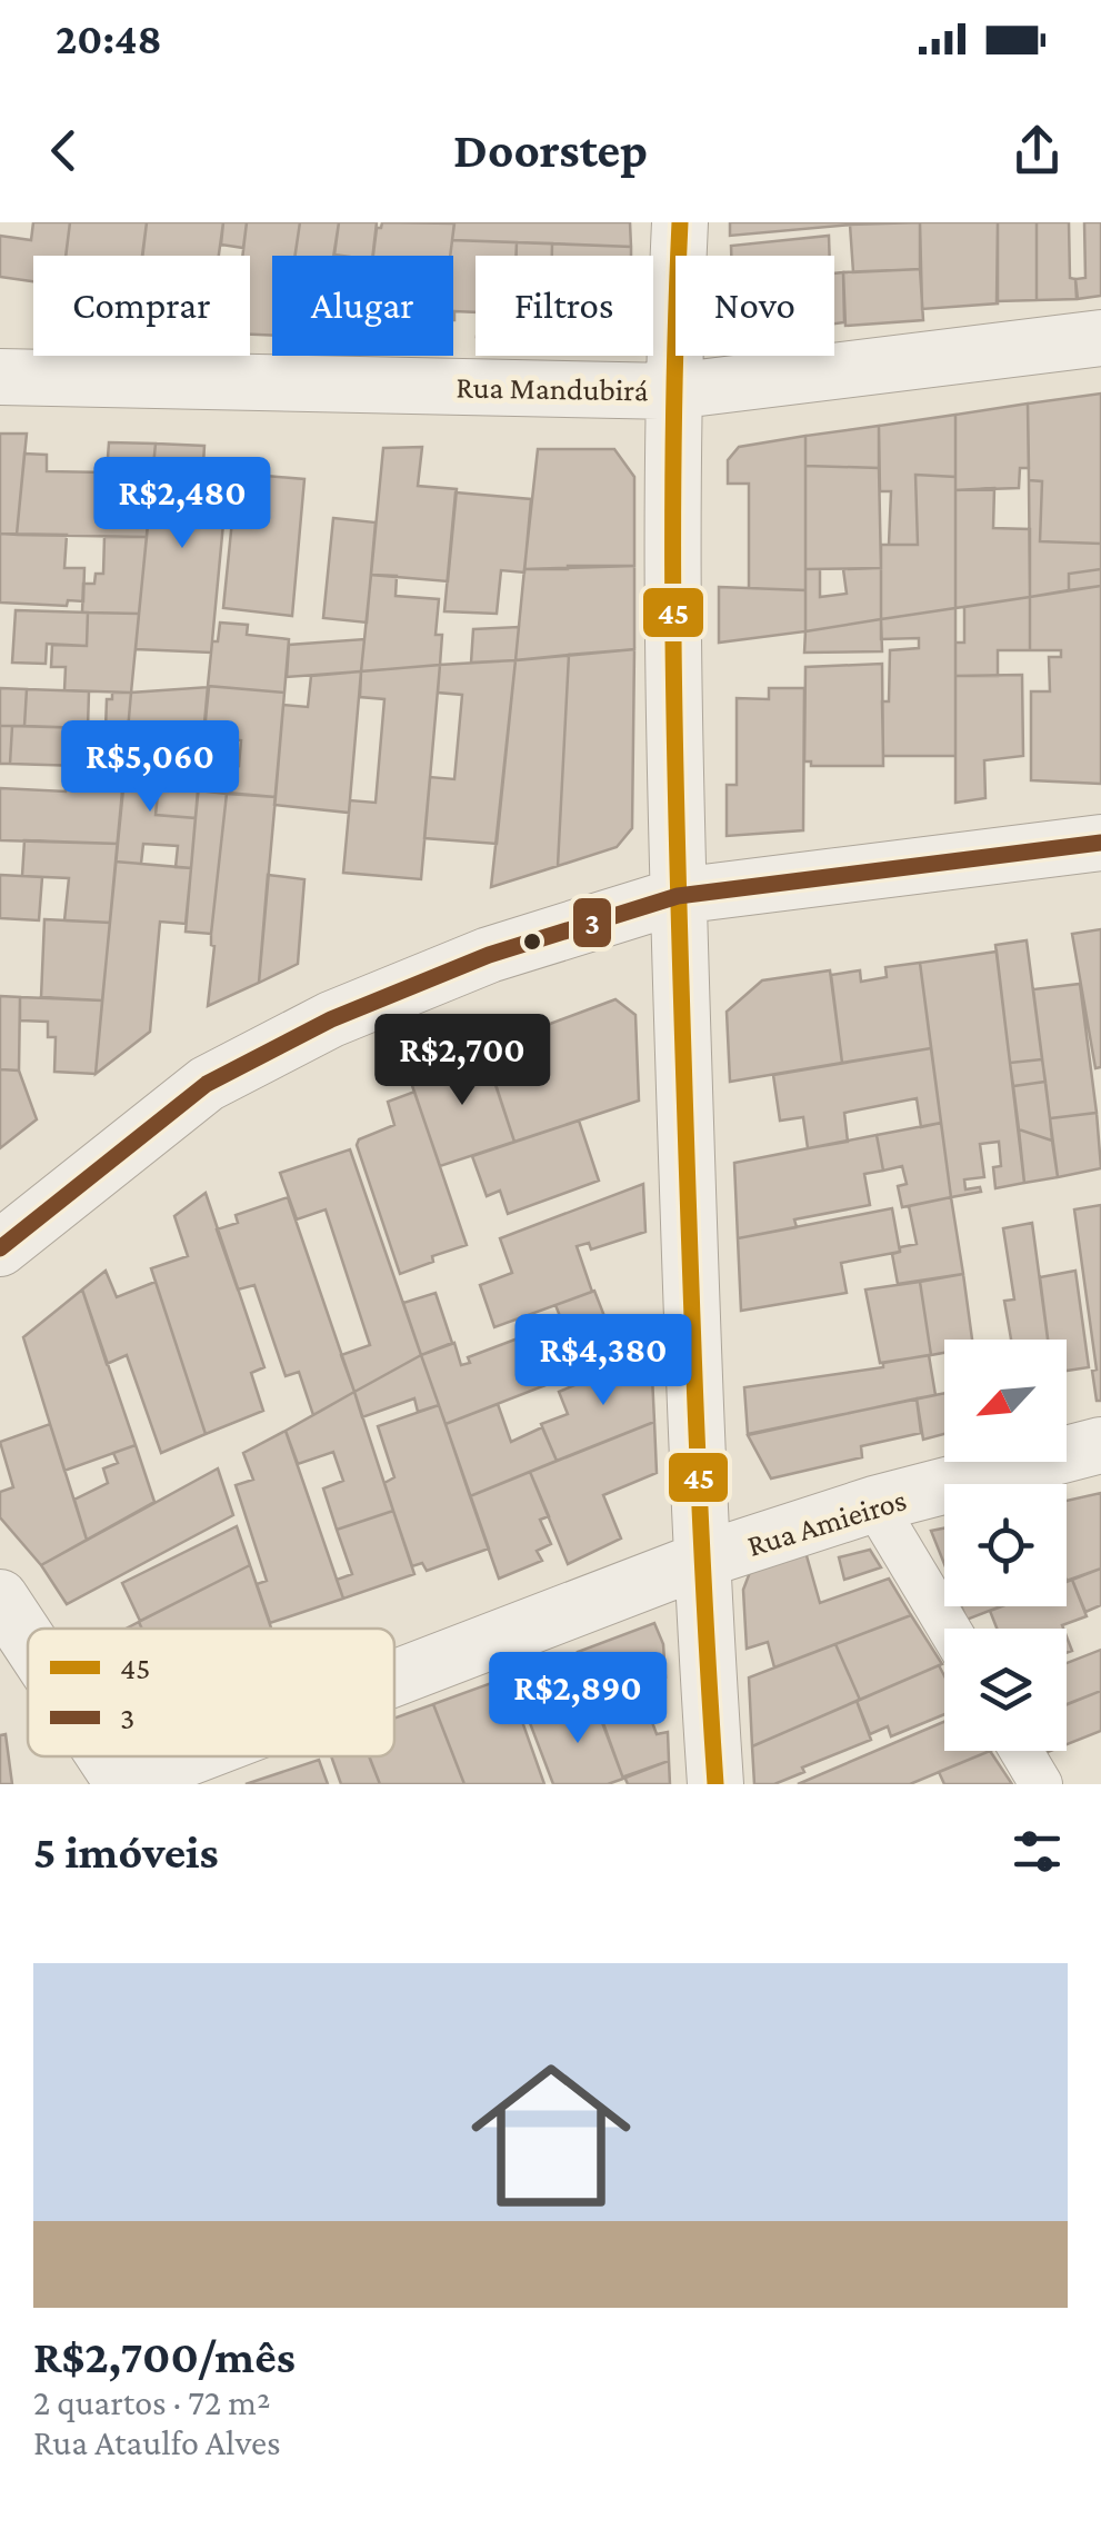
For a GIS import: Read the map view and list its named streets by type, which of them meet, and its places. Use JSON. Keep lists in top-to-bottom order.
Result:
{
  "streets": {
    "street": ["Rua Mandubirá", "Rua Amieiros"]
  },
  "lines": ["transit line 45", "transit line 3"],
  "legend": ["45", "3"],
  "north": "bottom left",
  "page": {
    "status": "20:48",
    "header": "Doorstep",
    "chip": [
      "Comprar",
      "Alugar",
      "Filtros",
      "Novo"
    ],
    "price": [
      "R$2,480",
      "R$5,060",
      "R$2,700",
      "R$4,380",
      "R$2,890"
    ],
    "heading": "5 imóveis",
    "list": [
      {
        "name": "R$2,700/mês",
        "note": "2 quartos · 72 m² · Rua Ataulfo Alves"
      }
    ]
  }
}
